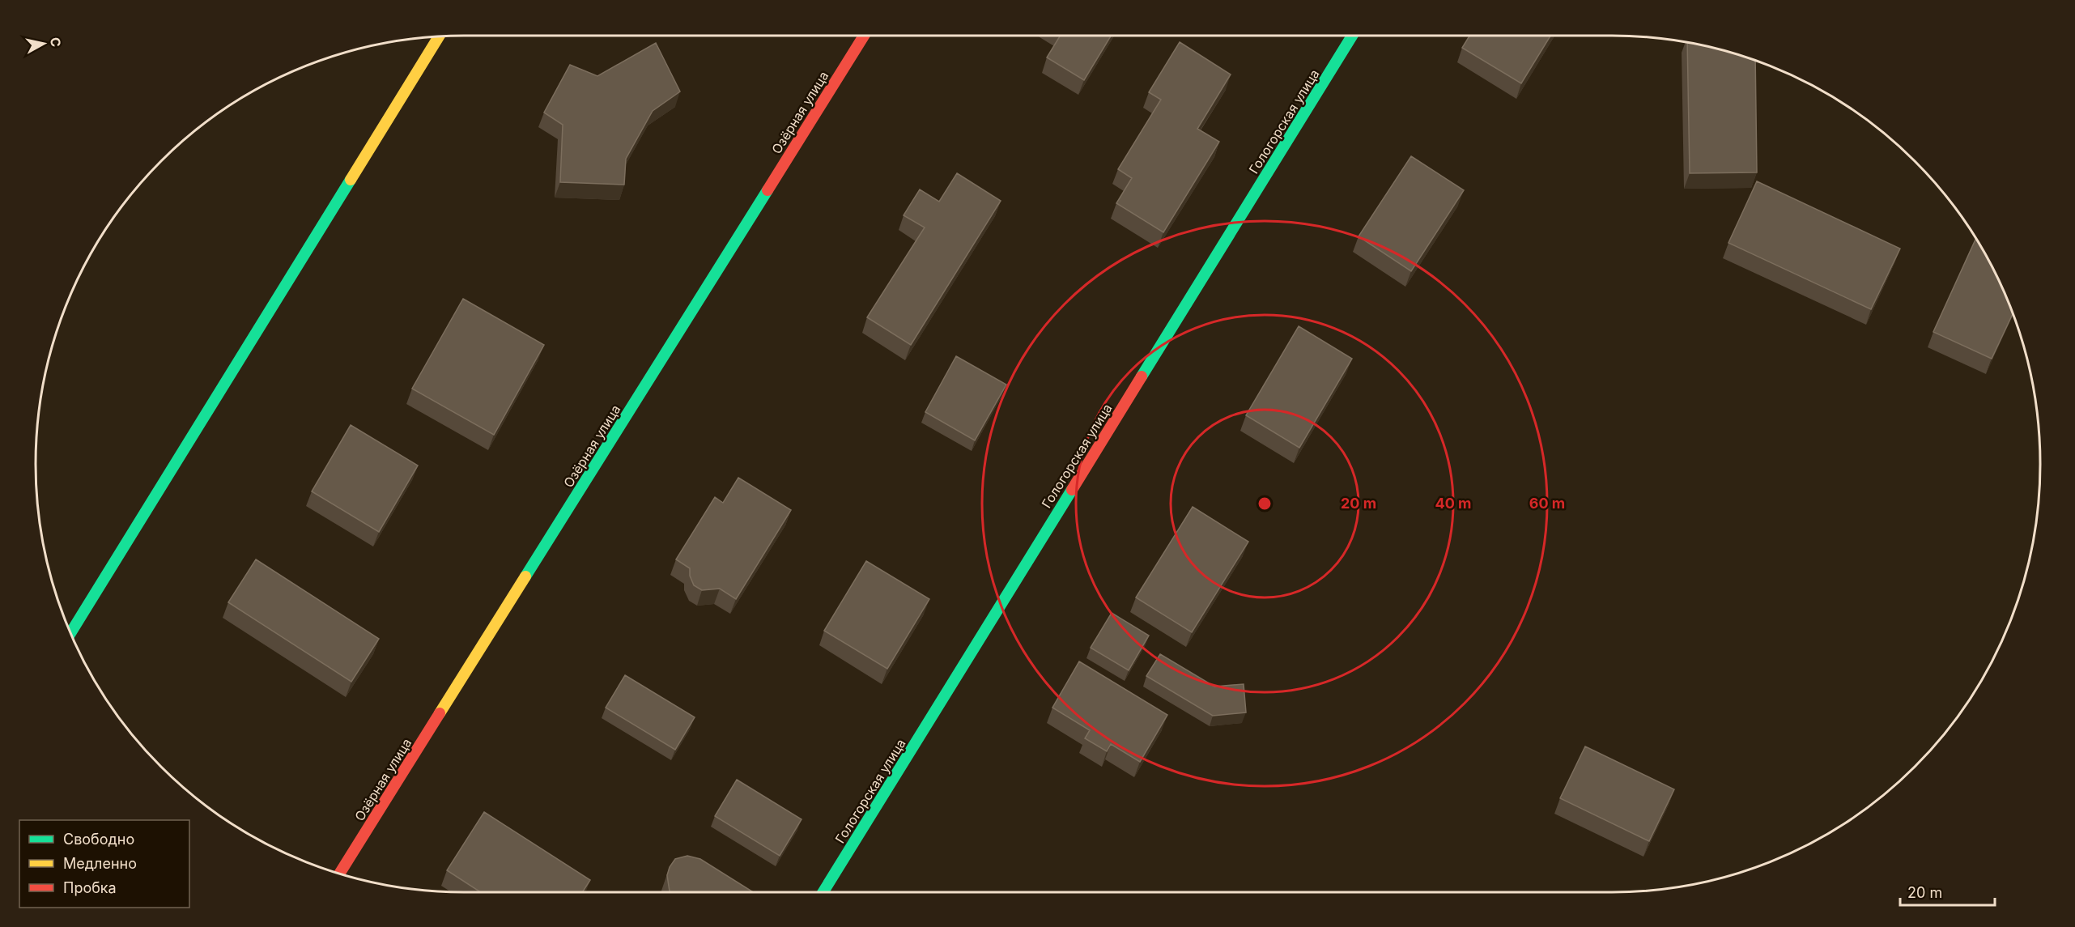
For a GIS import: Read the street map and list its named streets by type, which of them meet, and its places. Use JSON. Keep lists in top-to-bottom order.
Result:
{
  "streets": {
    "street": ["Озёрная улица", "Гологорская улица"]
  },
  "legend": ["Свободно", "Медленно", "Пробка"],
  "scale_bar": "20 m",
  "north": "right",
  "rings": ["20 m", "40 m", "60 m"]
}
